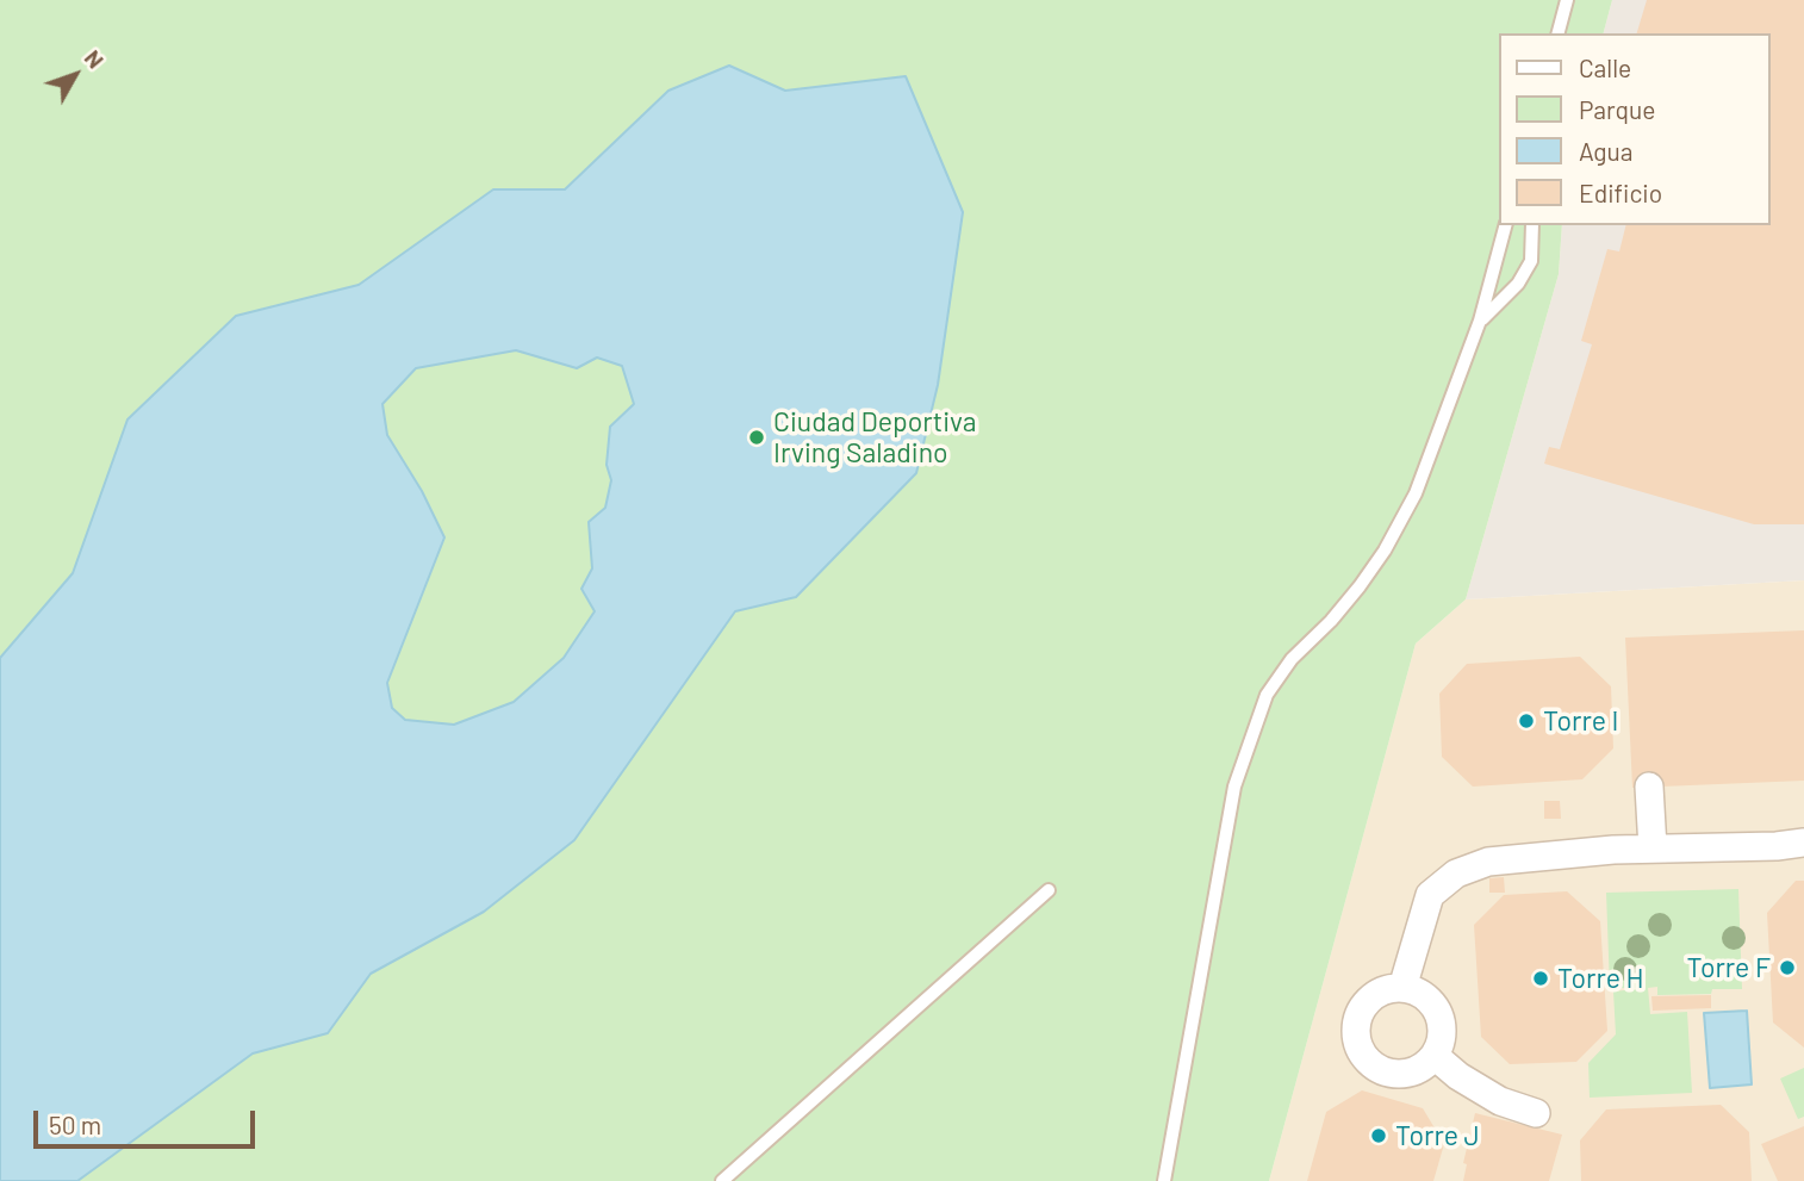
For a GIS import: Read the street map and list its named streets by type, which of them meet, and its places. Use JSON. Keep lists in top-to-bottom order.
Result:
{
  "places": [
    "Ciudad Deportiva Irving Saladino",
    "Torre I",
    "Torre F",
    "Torre H",
    "Torre J"
  ],
  "legend": [
    "Calle",
    "Parque",
    "Agua",
    "Edificio"
  ],
  "scale_bar": "50 m",
  "north": "top right"
}
